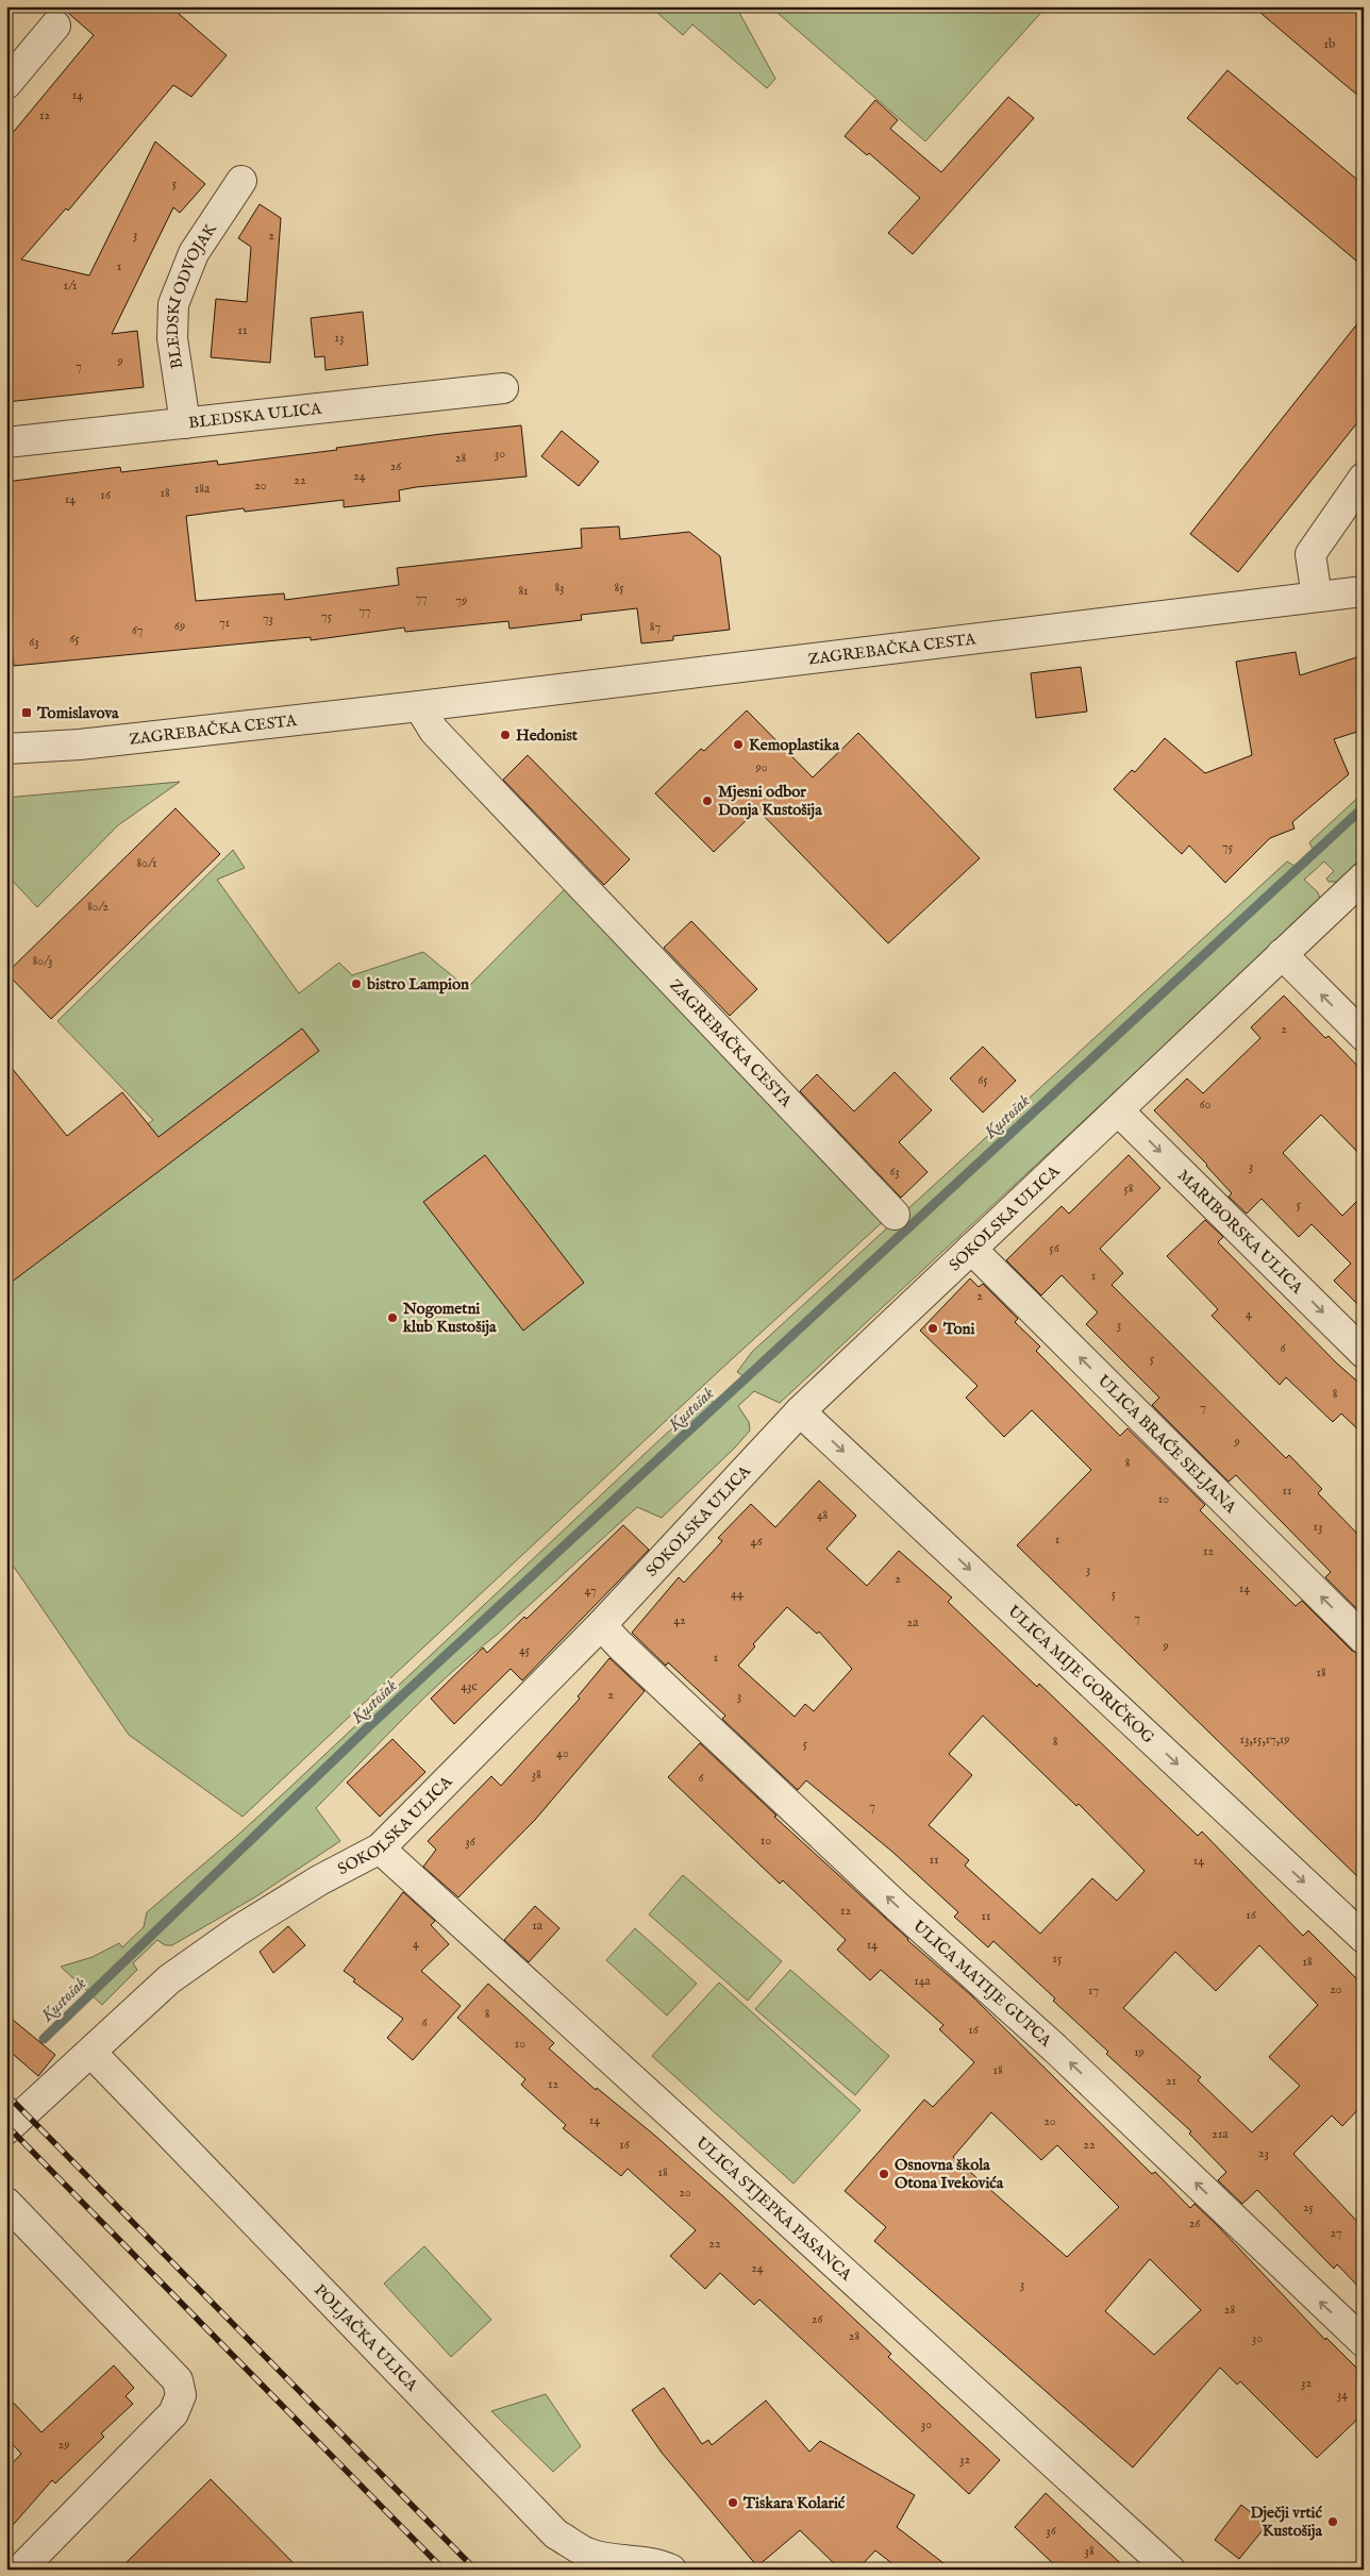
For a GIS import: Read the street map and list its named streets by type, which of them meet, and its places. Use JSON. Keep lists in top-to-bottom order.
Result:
{
  "streets": {
    "street": [
      "BLEDSKI ODVOJAK",
      "BLEDSKA ULICA",
      "ZAGREBAČKA CESTA",
      "SOKOLSKA ULICA",
      "MARIBORSKA ULICA",
      "ULICA BRAĆE SELJANA",
      "ULICA MIJE GORIČKOG",
      "ULICA MATIJE GUPCA",
      "ULICA STJEPKA PASANCA",
      "POLJAČKA ULICA"
    ]
  },
  "crossings": [
    ["BLEDSKI ODVOJAK", "BLEDSKA ULICA"],
    ["SOKOLSKA ULICA", "MARIBORSKA ULICA"],
    ["SOKOLSKA ULICA", "ULICA BRAĆE SELJANA"],
    ["SOKOLSKA ULICA", "ULICA MIJE GORIČKOG"],
    ["SOKOLSKA ULICA", "ULICA MATIJE GUPCA"],
    ["SOKOLSKA ULICA", "ULICA STJEPKA PASANCA"],
    ["SOKOLSKA ULICA", "POLJAČKA ULICA"]
  ],
  "one_way": ["ULICA BRAĆE SELJANA", "ULICA MIJE GORIČKOG", "ULICA MATIJE GUPCA"],
  "water": ["Kustošak"],
  "places": {
    "transit": ["Tomislavova"],
    "other": [
      "Hedonist",
      "Kemoplastika",
      "Mjesni odbor Donja Kustošija",
      "bistro Lampion",
      "Nogometni klub Kustošija",
      "Toni",
      "Osnovna škola Otona Ivekovića",
      "Tiskara Kolarić",
      "Dječji vrtić Kustošija"
    ]
  },
  "house_numbers": [
    "1b",
    "14",
    "12",
    "5",
    "3",
    "2",
    "1",
    "1/1",
    "11",
    "13",
    "9",
    "7",
    "30",
    "28",
    "26",
    "24",
    "22",
    "20",
    "18a",
    "18",
    "16",
    "14",
    "83",
    "85",
    "81",
    "77",
    "79",
    "77",
    "75",
    "73",
    "71",
    "69",
    "87",
    "67",
    "65",
    "63",
    "90",
    "75",
    "80/1",
    "80/2",
    "80/3",
    "2",
    "65",
    "60",
    "3",
    "63",
    "58",
    "5",
    "56",
    "1",
    "2",
    "4",
    "3",
    "6",
    "5",
    "8",
    "7",
    "9",
    "8",
    "11",
    "10",
    "48",
    "13",
    "1",
    "46",
    "12",
    "3",
    "2",
    "14",
    "47",
    "44",
    "5",
    "7",
    "42",
    "2a",
    "9",
    "45",
    "1",
    "18",
    "43c",
    "2",
    "3",
    "13,15,17,19",
    "8",
    "5",
    "40",
    "38",
    "6",
    "7",
    "10",
    "36",
    "11",
    "14",
    "12",
    "16",
    "11",
    "1a",
    "4",
    "14",
    "15",
    "18",
    "14a",
    "20",
    "17",
    "8",
    "6",
    "16",
    "10",
    "19",
    "18",
    "21",
    "12",
    "14",
    "20",
    "21a",
    "16",
    "22",
    "23",
    "18",
    "20",
    "25",
    "26",
    "27",
    "22",
    "24",
    "3",
    "28",
    "26",
    "28",
    "30",
    "32",
    "34",
    "30",
    "29",
    "32",
    "36",
    "38"
  ]
}
